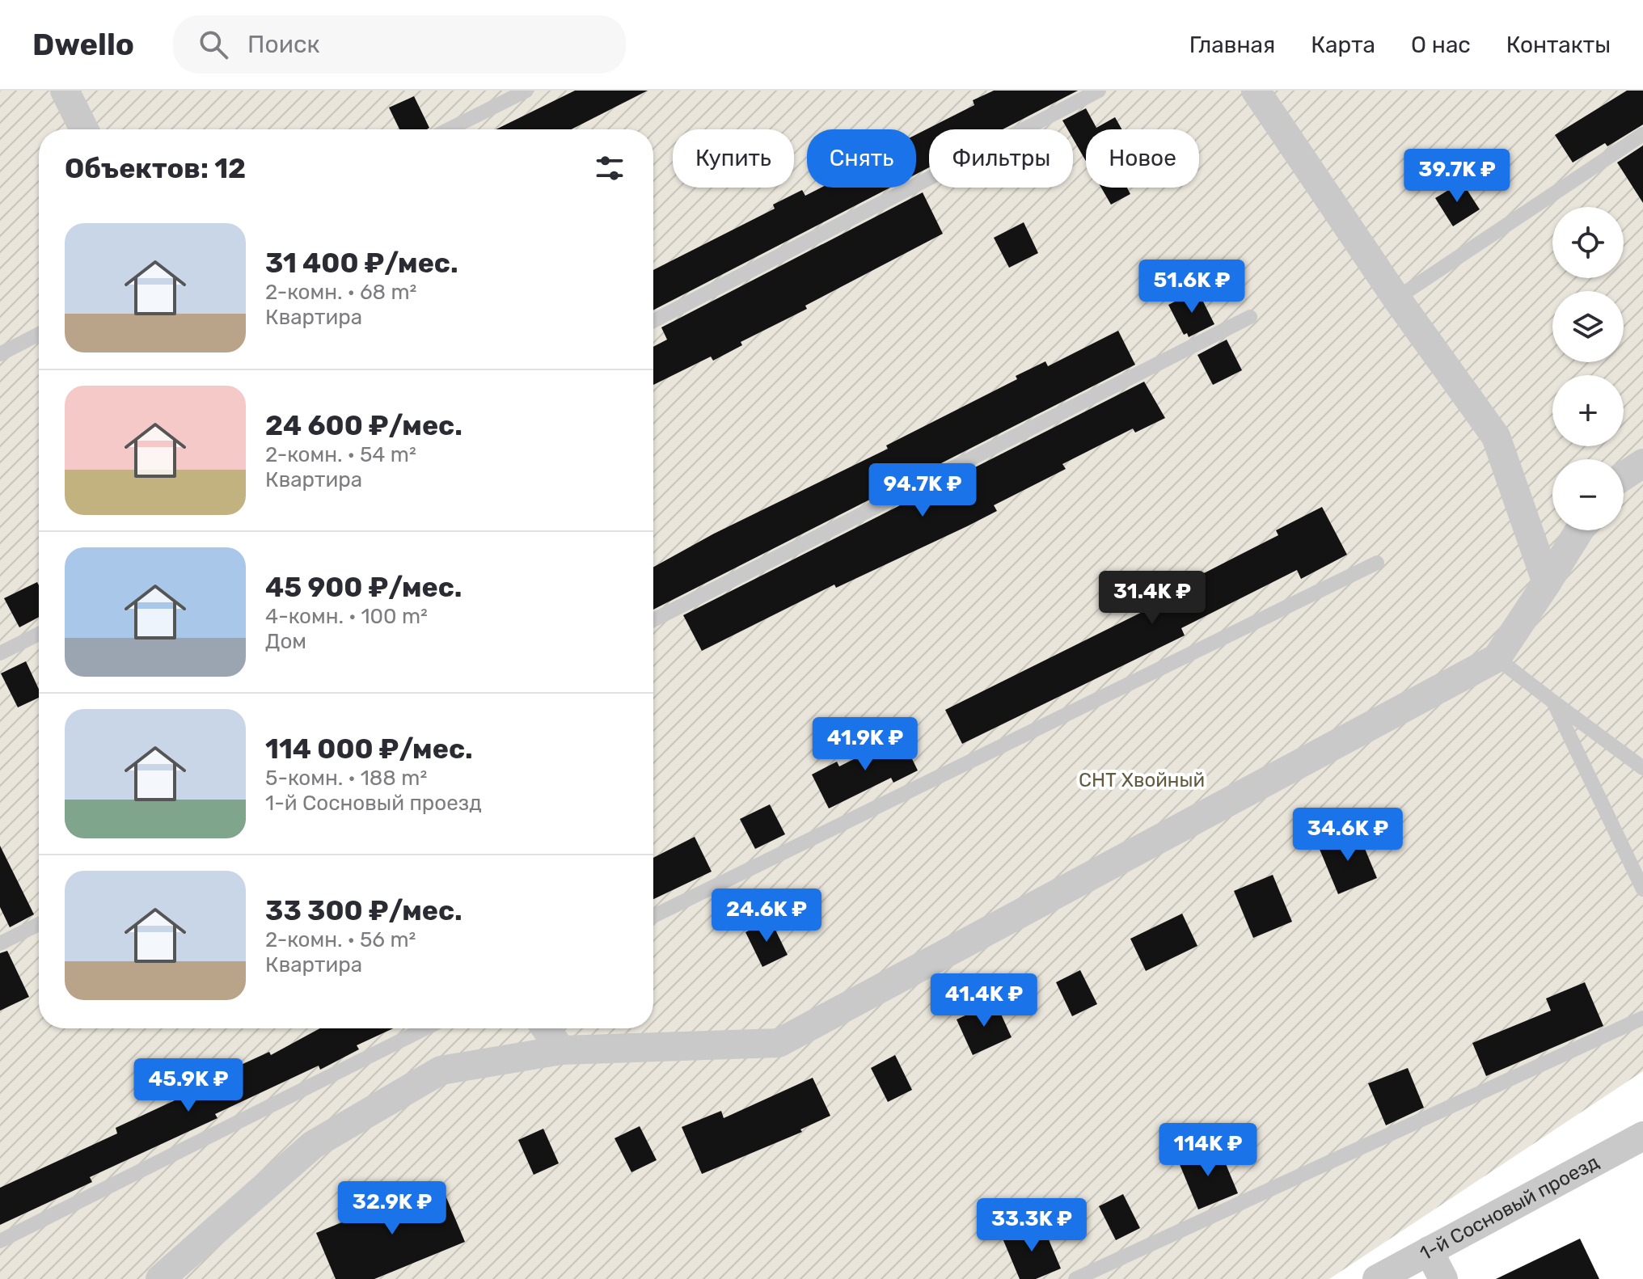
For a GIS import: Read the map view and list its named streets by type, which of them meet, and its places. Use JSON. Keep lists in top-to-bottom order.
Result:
{
  "streets": {
    "street": ["1-й Сосновый проезд"]
  },
  "parks": ["СНТ Хвойный"],
  "page": {
    "header": "Dwello",
    "search": "Поиск",
    "nav": [
      "Главная",
      "Карта",
      "О нас",
      "Контакты"
    ],
    "chip": [
      "Купить",
      "Снять",
      "Фильтры",
      "Новое"
    ],
    "heading": "Объектов: 12",
    "price": [
      "39.7K ₽",
      "51.6K ₽",
      "94.7K ₽",
      "31.4K ₽",
      "41.9K ₽",
      "34.6K ₽",
      "24.6K ₽",
      "41.4K ₽",
      "45.9K ₽",
      "114K ₽",
      "32.9K ₽",
      "33.3K ₽"
    ],
    "map_buttons": ["+", "−"],
    "list": [
      {
        "name": "31 400 ₽/мес.",
        "note": "2-комн. · 68 m² · Квартира"
      },
      {
        "name": "24 600 ₽/мес.",
        "note": "2-комн. · 54 m² · Квартира"
      },
      {
        "name": "45 900 ₽/мес.",
        "note": "4-комн. · 100 m² · Дом"
      },
      {
        "name": "114 000 ₽/мес.",
        "note": "5-комн. · 188 m² · 1-й Сосновый проезд"
      },
      {
        "name": "33 300 ₽/мес.",
        "note": "2-комн. · 56 m² · Квартира"
      }
    ]
  }
}
